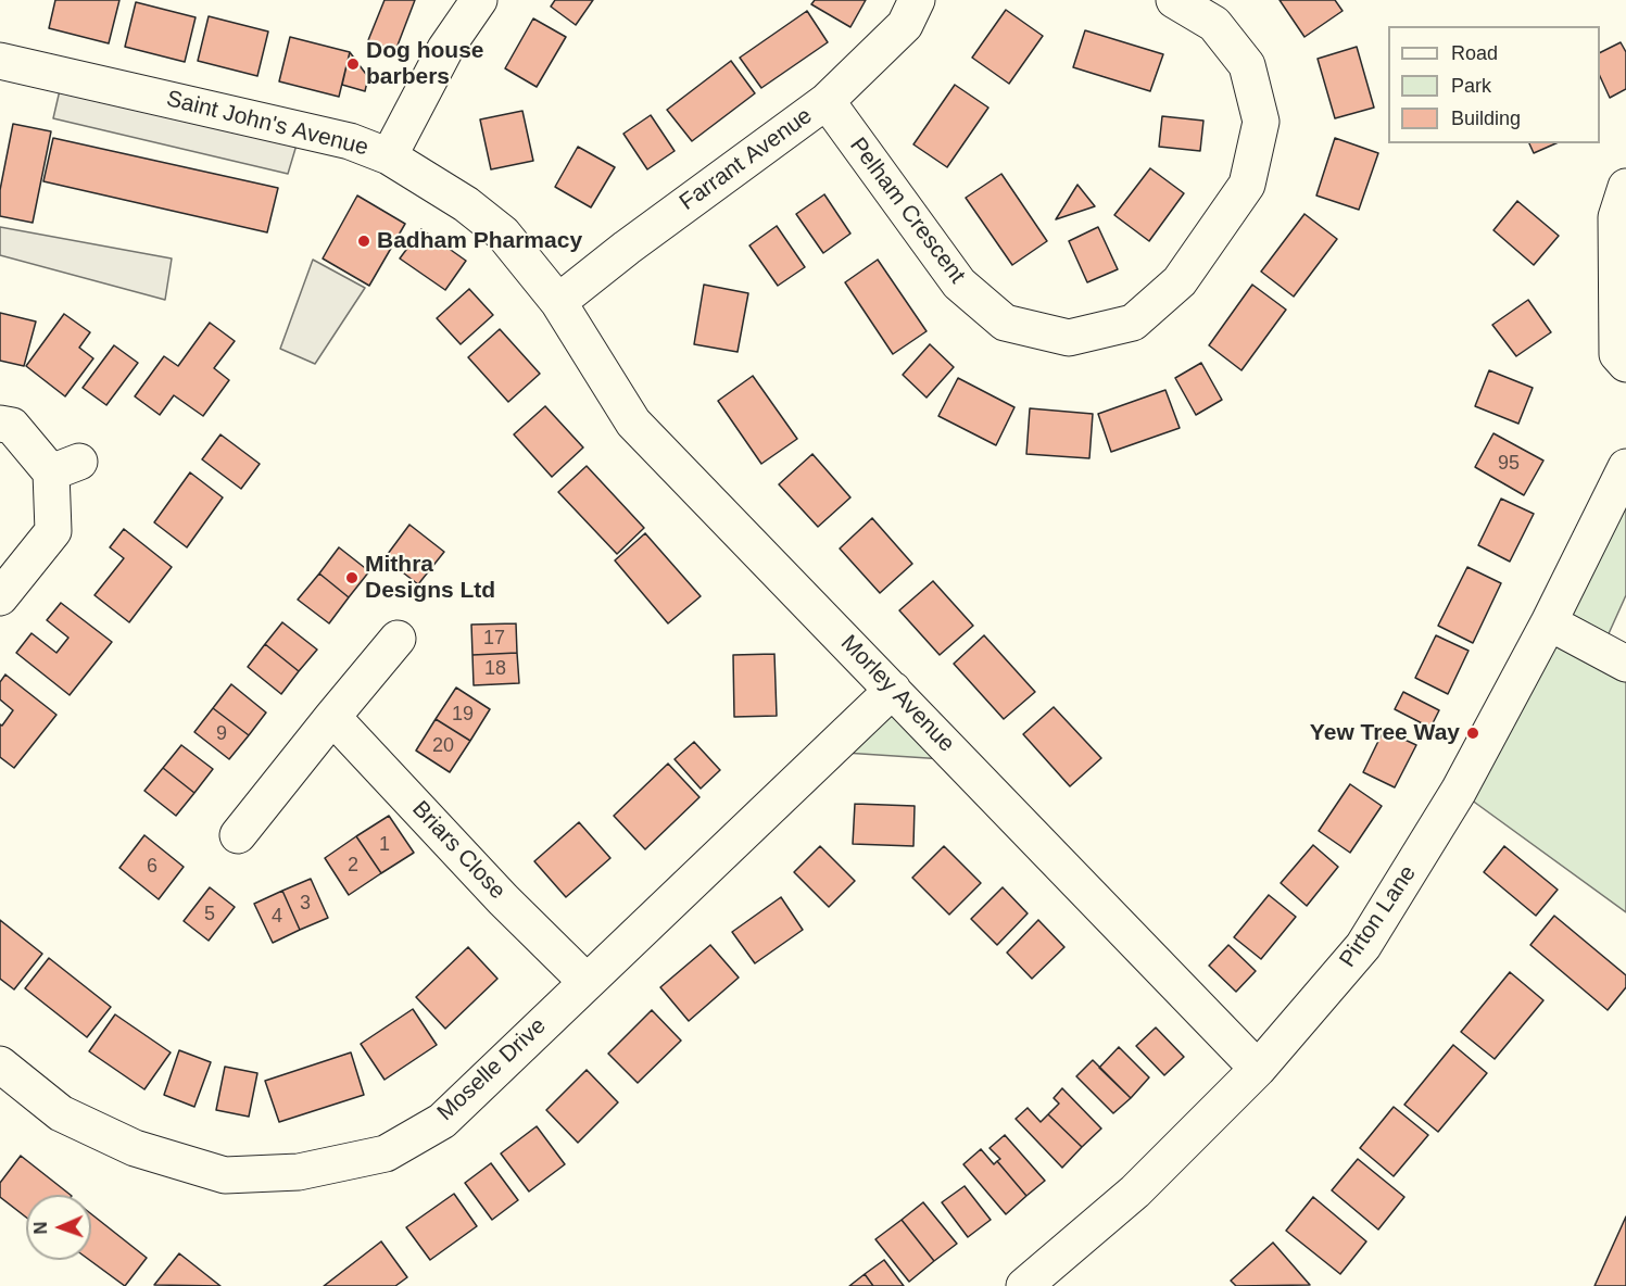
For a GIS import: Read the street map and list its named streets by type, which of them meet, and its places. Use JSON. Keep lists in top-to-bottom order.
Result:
{
  "streets": {
    "street": [
      "Saint John's Avenue",
      "Farrant Avenue",
      "Pelham Crescent",
      "Morley Avenue",
      "Briars Close",
      "Pirton Lane",
      "Moselle Drive"
    ]
  },
  "crossings": [
    ["Saint John's Avenue", "Farrant Avenue"],
    ["Saint John's Avenue", "Morley Avenue"],
    ["Farrant Avenue", "Pelham Crescent"],
    ["Farrant Avenue", "Morley Avenue"],
    ["Morley Avenue", "Pirton Lane"],
    ["Morley Avenue", "Moselle Drive"],
    ["Briars Close", "Moselle Drive"]
  ],
  "places": [
    "Dog house barbers",
    "Badham Pharmacy",
    "Mithra Designs Ltd",
    "Yew Tree Way"
  ],
  "house_numbers": [
    "95",
    "17",
    "18",
    "19",
    "9",
    "20",
    "1",
    "2",
    "6",
    "3",
    "5",
    "4"
  ],
  "legend": ["Road", "Park", "Building"],
  "north": "left"
}
